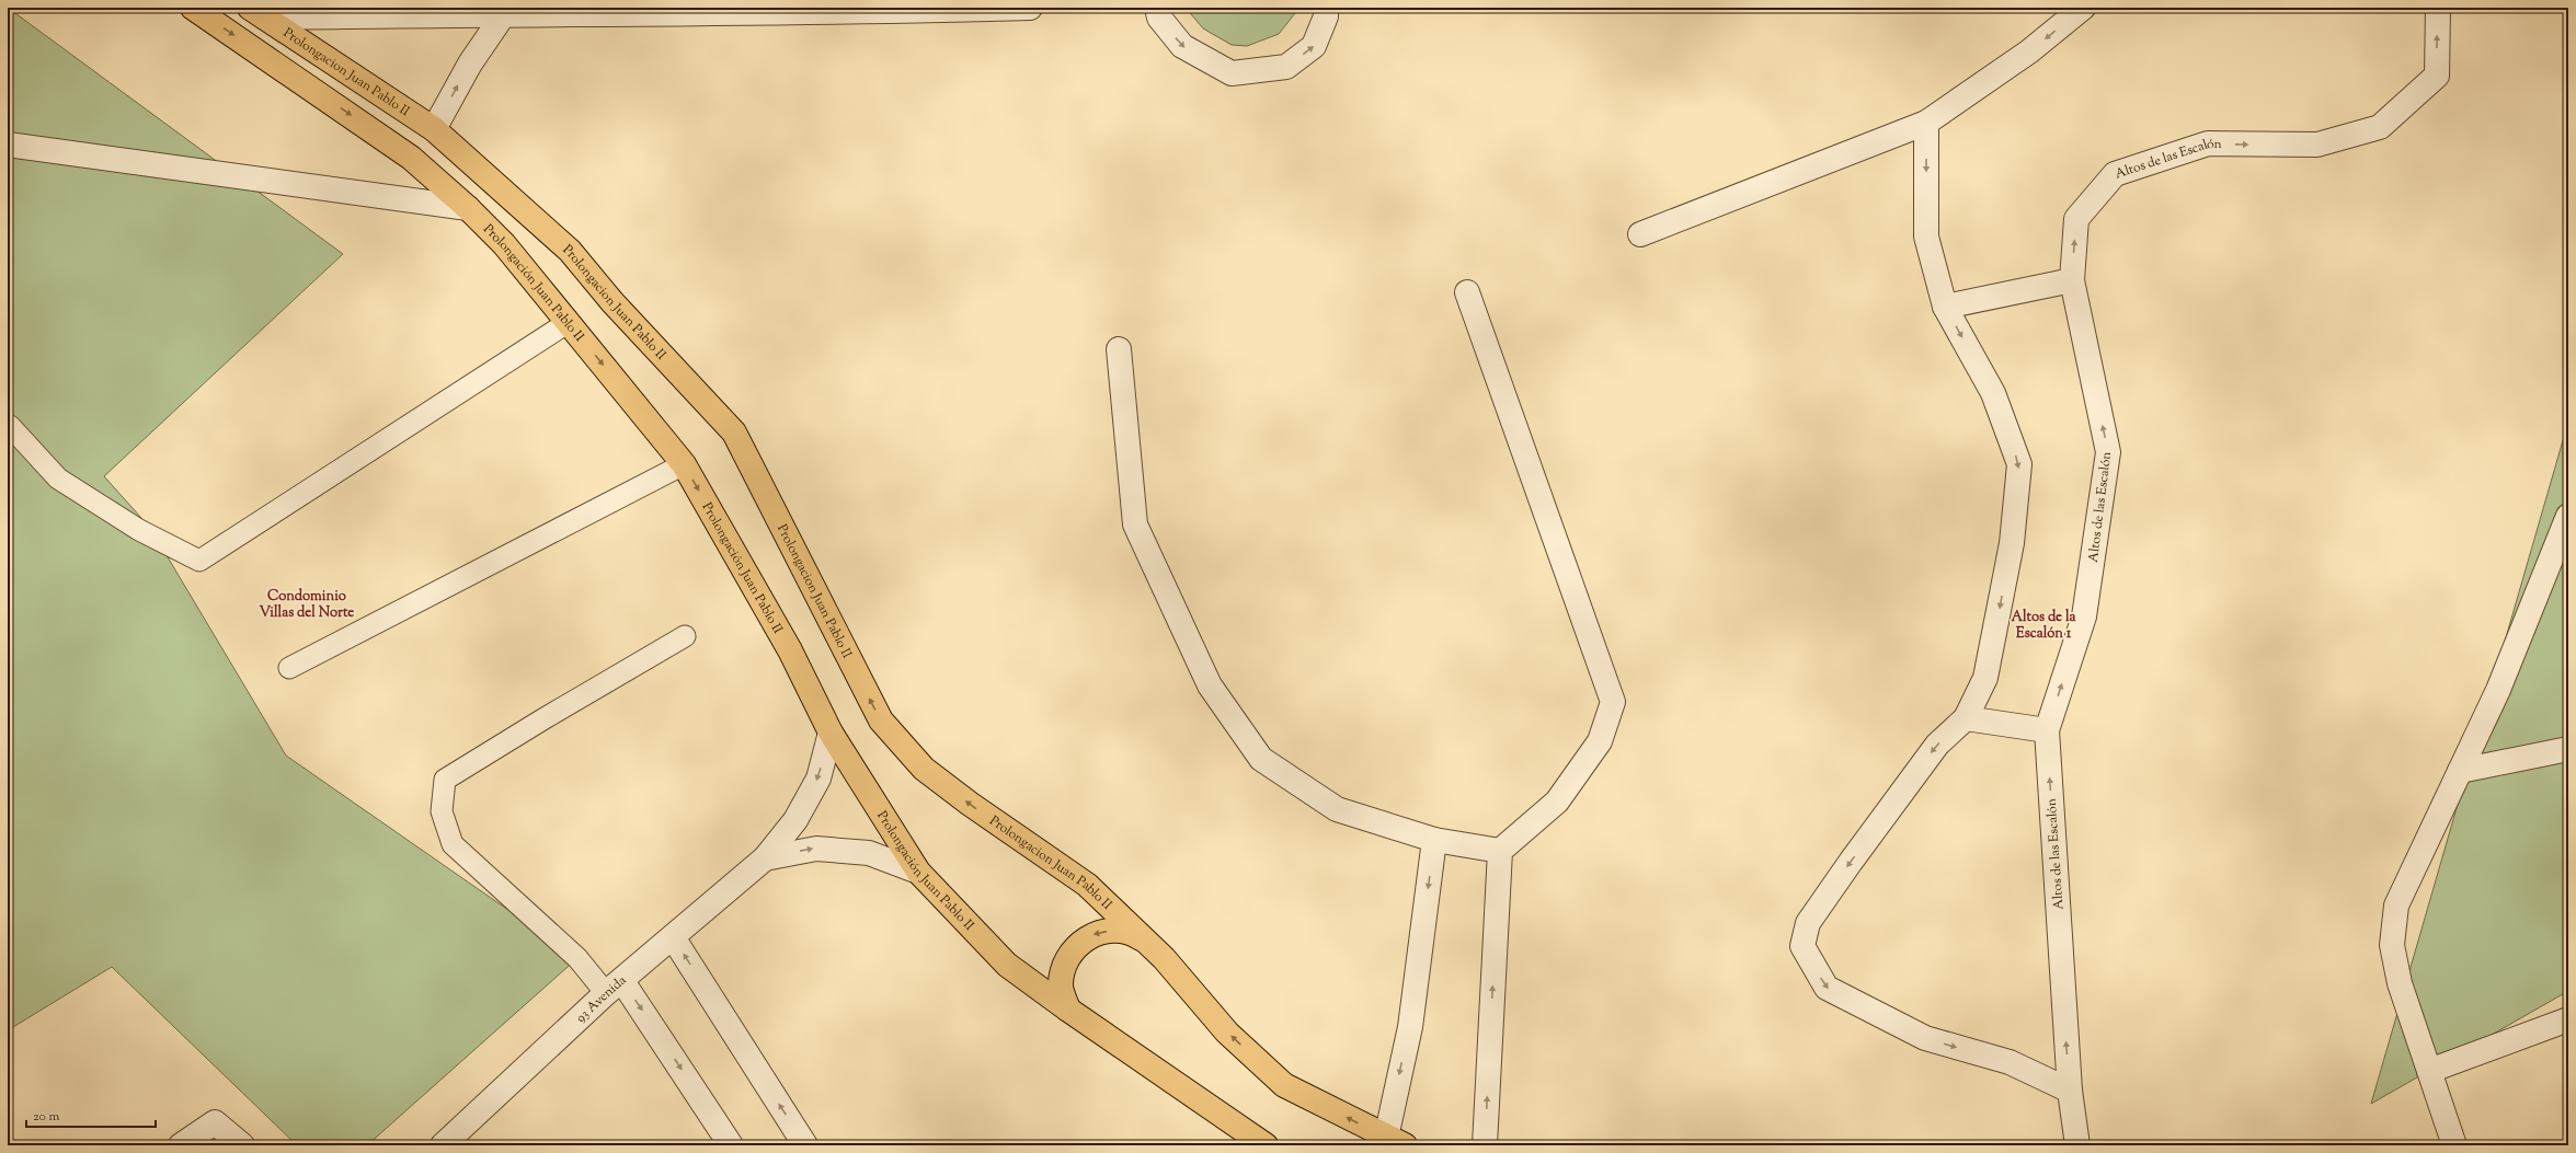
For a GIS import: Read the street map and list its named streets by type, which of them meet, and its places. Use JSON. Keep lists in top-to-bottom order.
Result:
{
  "streets": {
    "main road": ["Prolongacion Juan Pablo II", "Prolongación Juan Pablo II"],
    "street": ["Altos de las Escalón", "93 Avenida"]
  },
  "crossings": [
    ["Prolongación Juan Pablo II", "93 Avenida"]
  ],
  "one_way": ["Prolongacion Juan Pablo II", "Altos de las Escalón", "Prolongación Juan Pablo II"],
  "districts": ["Condominio Villas del Norte", "Altos de la Escalón 1"],
  "scale_bar": "20 m"
}
